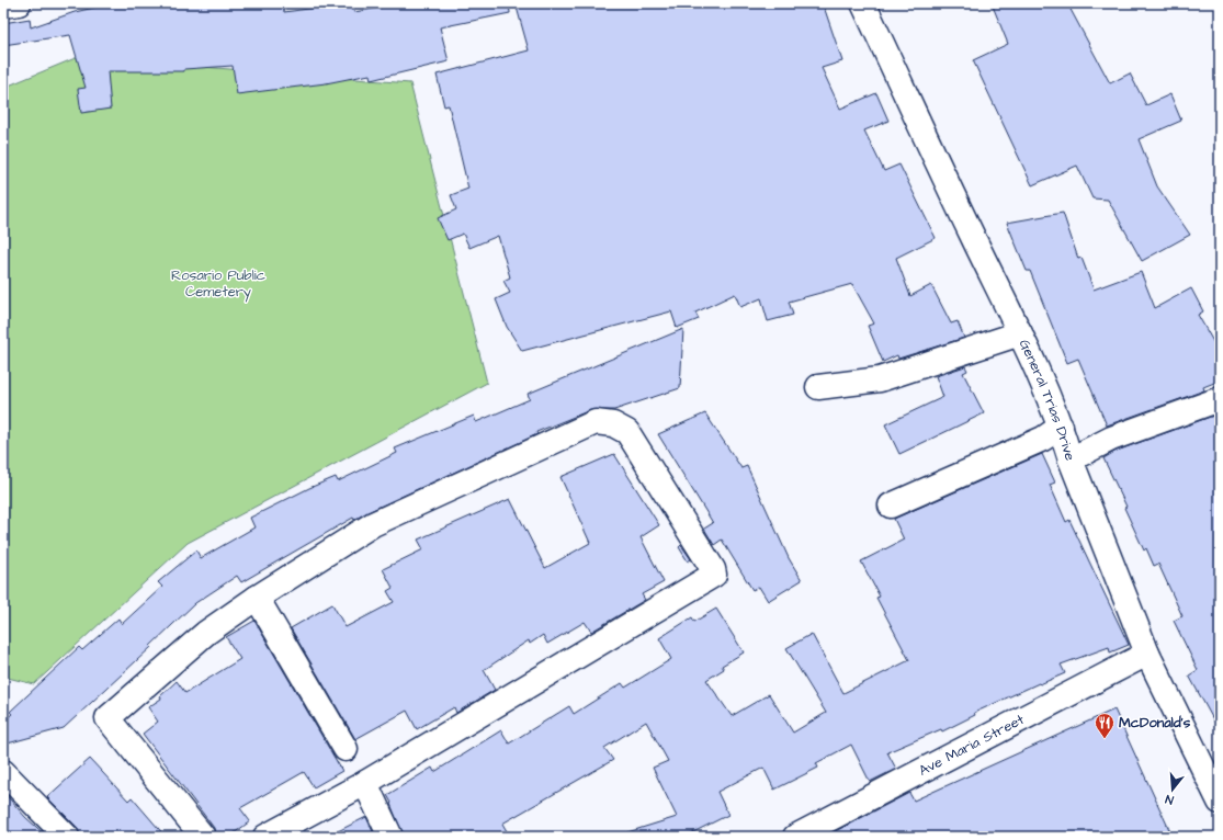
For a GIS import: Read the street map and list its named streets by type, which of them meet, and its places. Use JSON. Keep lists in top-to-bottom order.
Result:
{
  "streets": {
    "street": ["General Trias Drive", "Ave Maria Street"]
  },
  "crossings": [
    ["General Trias Drive", "Ave Maria Street"]
  ],
  "parks": ["Rosario Public Cemetery"],
  "places": {
    "restaurant": ["McDonald's"]
  },
  "north": "bottom"
}
